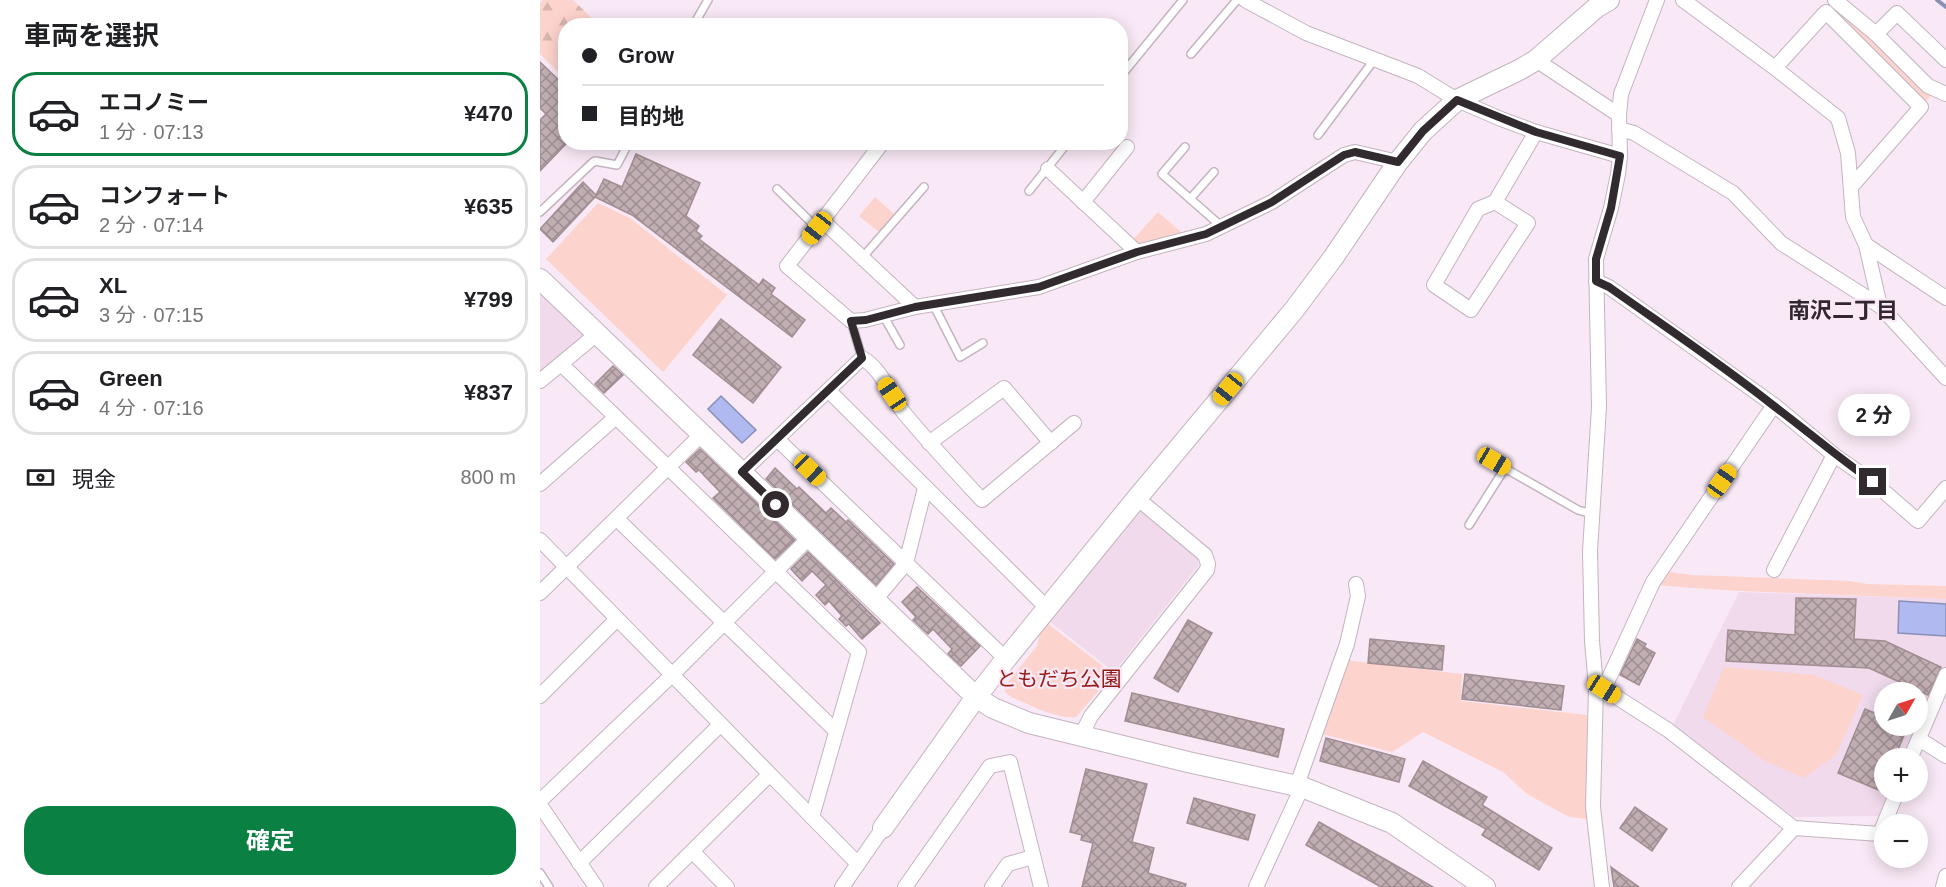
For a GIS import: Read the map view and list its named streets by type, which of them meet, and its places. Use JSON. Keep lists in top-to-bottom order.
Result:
{
  "districts": ["南沢二丁目"],
  "parks": ["ともだち公園"],
  "north": "top right",
  "page": {
    "heading": "車両を選択",
    "banner": ["Grow", "目的地"],
    "list": [
      {
        "name": "エコノミー",
        "note": "1 分 · 07:13",
        "value": "¥470"
      },
      {
        "name": "コンフォート",
        "note": "2 分 · 07:14",
        "value": "¥635"
      },
      {
        "name": "XL",
        "note": "3 分 · 07:15",
        "value": "¥799"
      },
      {
        "name": "Green",
        "note": "4 分 · 07:16",
        "value": "¥837"
      }
    ],
    "bubble": "2 分",
    "pay": ["現金", "800 m"],
    "map_buttons": ["+", "−"],
    "buttons": "確定"
  }
}
